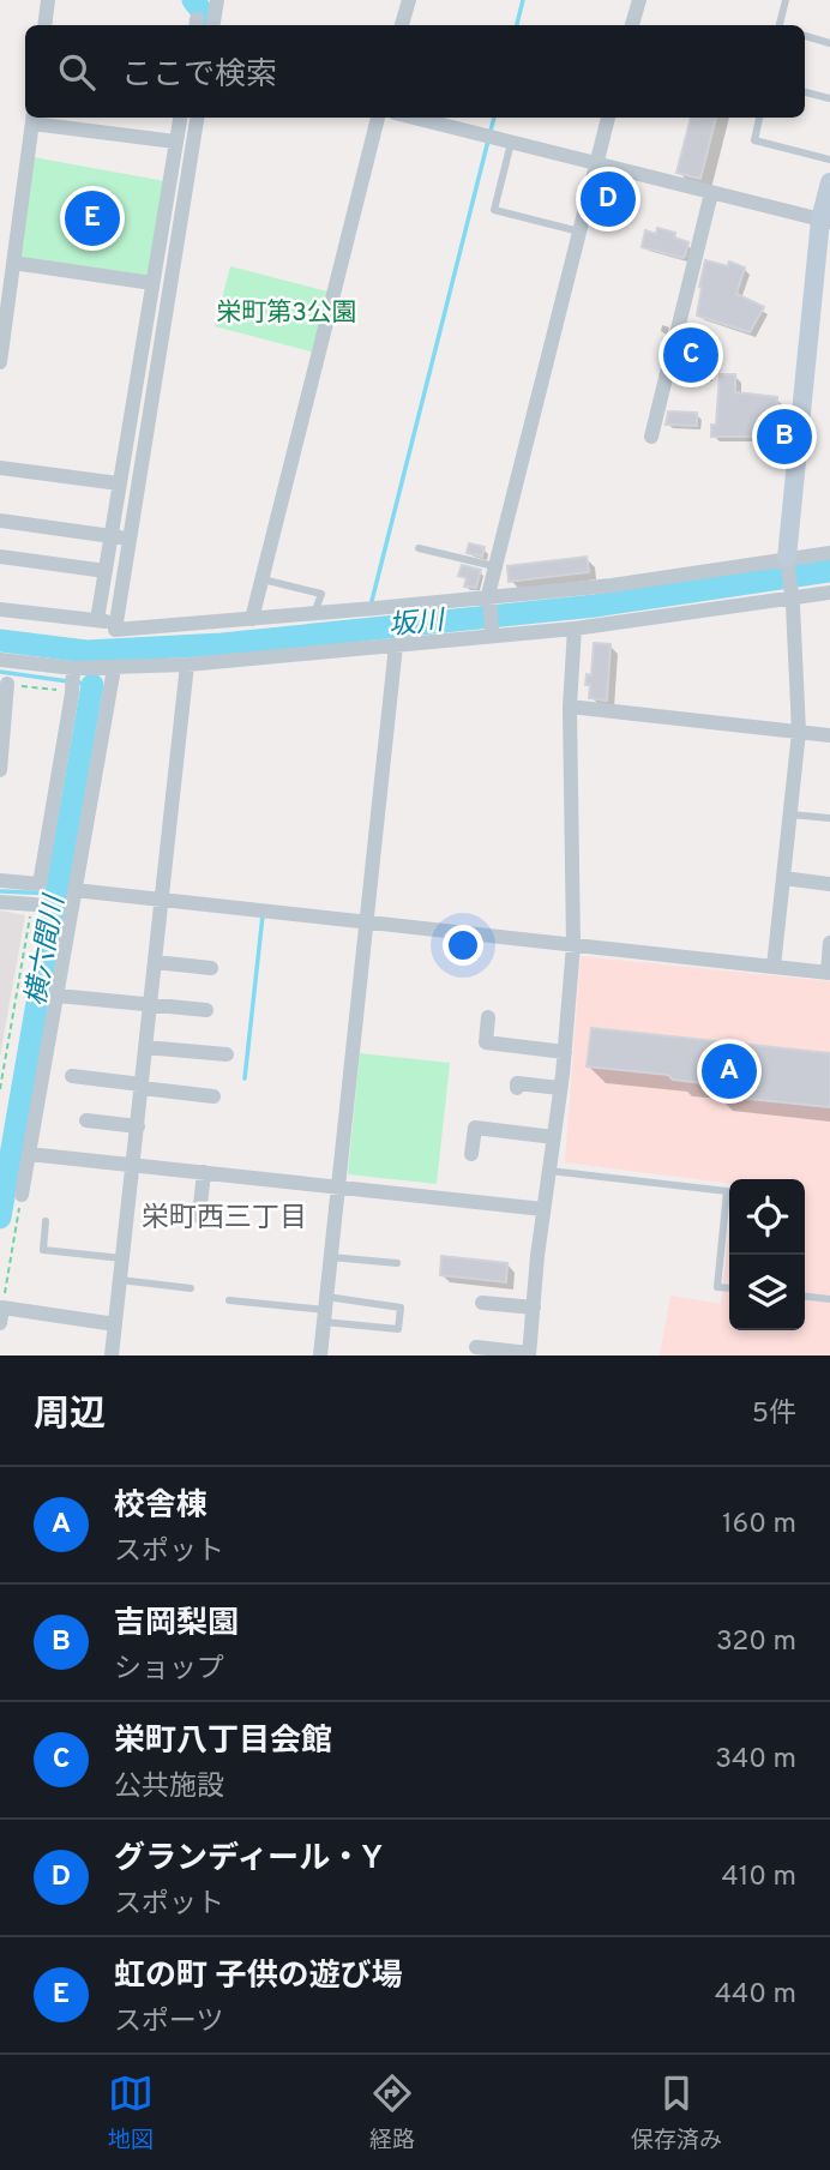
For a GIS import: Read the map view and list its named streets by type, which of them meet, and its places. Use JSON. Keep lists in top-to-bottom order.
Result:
{
  "districts": ["栄町西三丁目"],
  "water": ["坂川", "横六間川"],
  "parks": ["栄町第3公園"],
  "page": {
    "search": "ここで検索",
    "pins": [
      "D",
      "E",
      "C",
      "B",
      "A"
    ],
    "heading": ["周辺", "5件"],
    "list": [
      {
        "mark": "A",
        "name": "校舎棟",
        "note": "スポット",
        "value": "160 m"
      },
      {
        "mark": "B",
        "name": "吉岡梨園",
        "note": "ショップ",
        "value": "320 m"
      },
      {
        "mark": "C",
        "name": "栄町八丁目会館",
        "note": "公共施設",
        "value": "340 m"
      },
      {
        "mark": "D",
        "name": "グランディール・Y",
        "note": "スポット",
        "value": "410 m"
      },
      {
        "mark": "E",
        "name": "虹の町 子供の遊び場",
        "note": "スポーツ",
        "value": "440 m"
      }
    ],
    "nav": ["地図", "経路", "保存済み"]
  }
}
